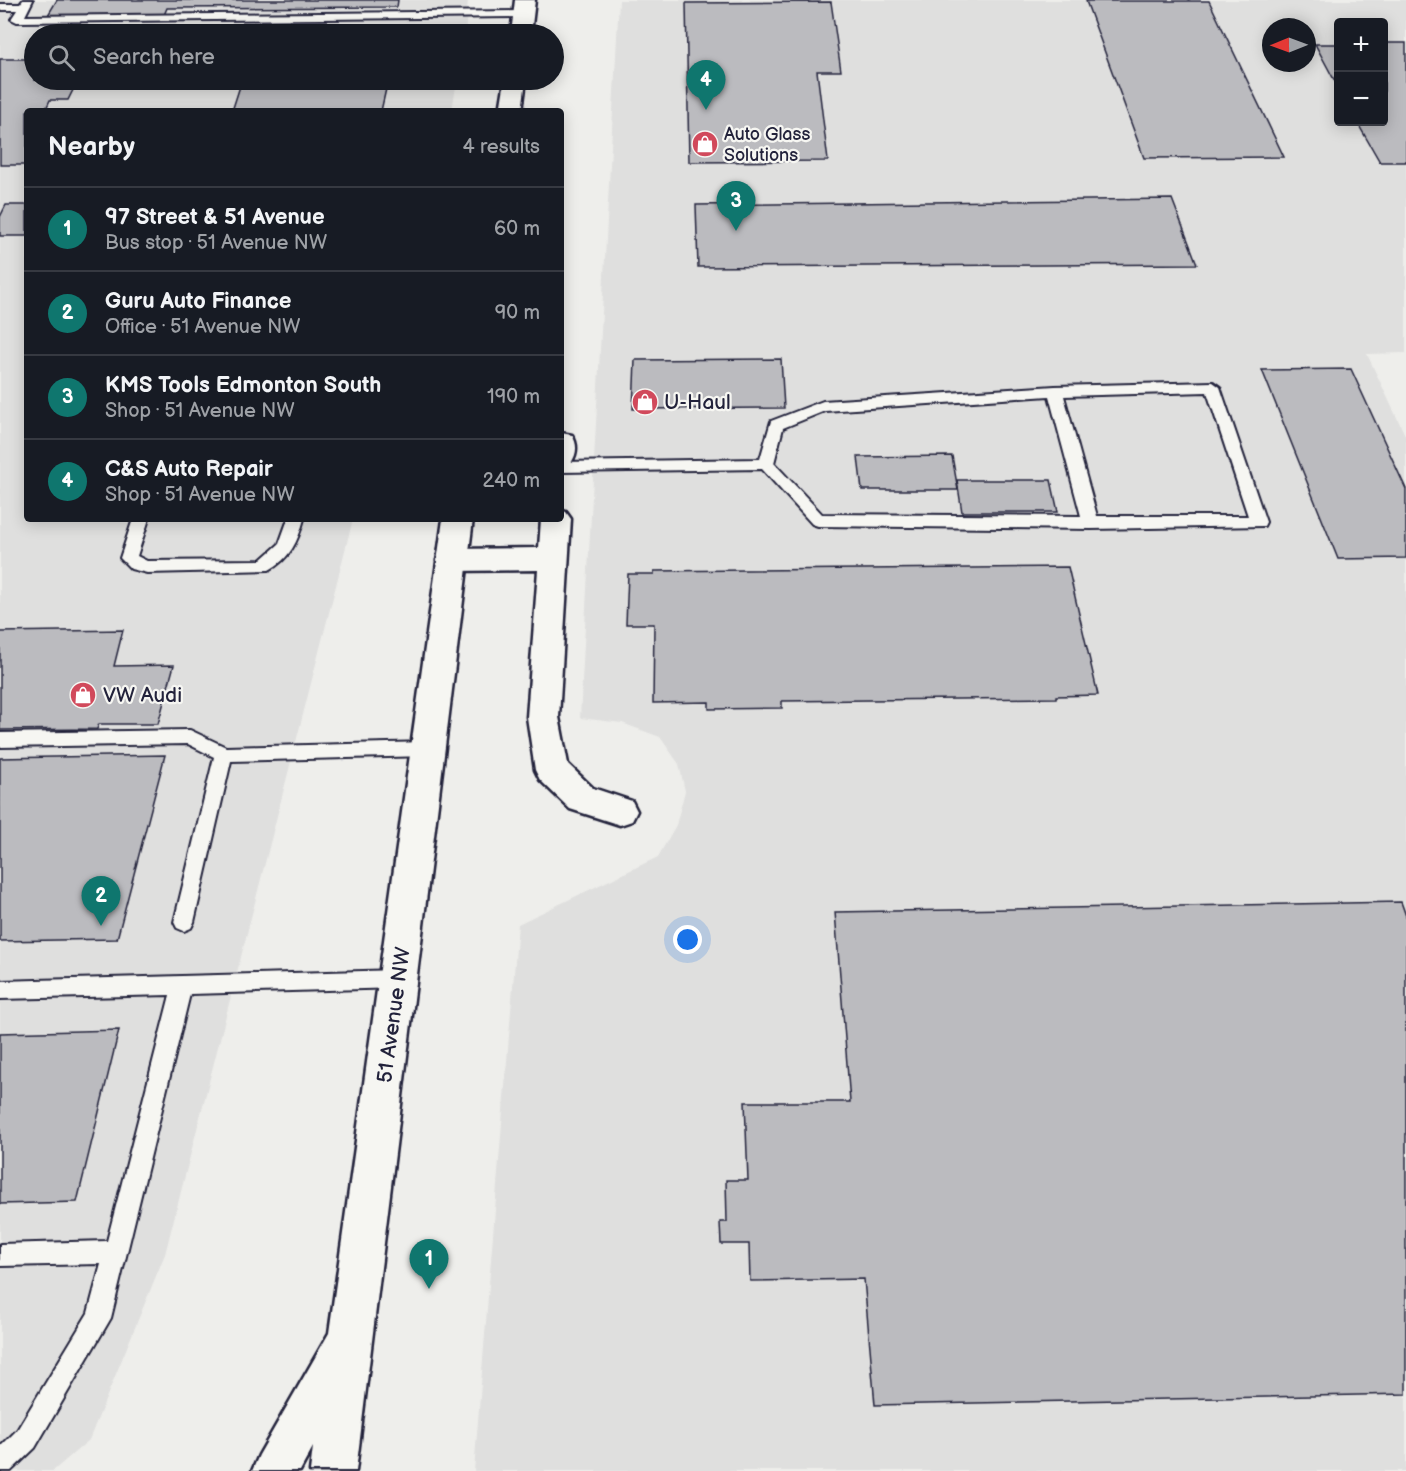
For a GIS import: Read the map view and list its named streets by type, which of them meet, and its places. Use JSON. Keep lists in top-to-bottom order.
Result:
{
  "streets": {
    "main road": ["51 Avenue NW"]
  },
  "places": {
    "shop": ["Auto Glass Solutions", "U-Haul", "VW Audi"]
  },
  "north": "left",
  "page": {
    "map_buttons": ["+", "−"],
    "search": "Search here",
    "pins": [
      "4",
      "3",
      "2",
      "1"
    ],
    "heading": ["Nearby", "4 results"],
    "list": [
      {
        "mark": "1",
        "name": "97 Street & 51 Avenue",
        "note": "Bus stop · 51 Avenue NW",
        "value": "60 m"
      },
      {
        "mark": "2",
        "name": "Guru Auto Finance",
        "note": "Office · 51 Avenue NW",
        "value": "90 m"
      },
      {
        "mark": "3",
        "name": "KMS Tools Edmonton South",
        "note": "Shop · 51 Avenue NW",
        "value": "190 m"
      },
      {
        "mark": "4",
        "name": "C&S Auto Repair",
        "note": "Shop · 51 Avenue NW",
        "value": "240 m"
      }
    ]
  }
}
